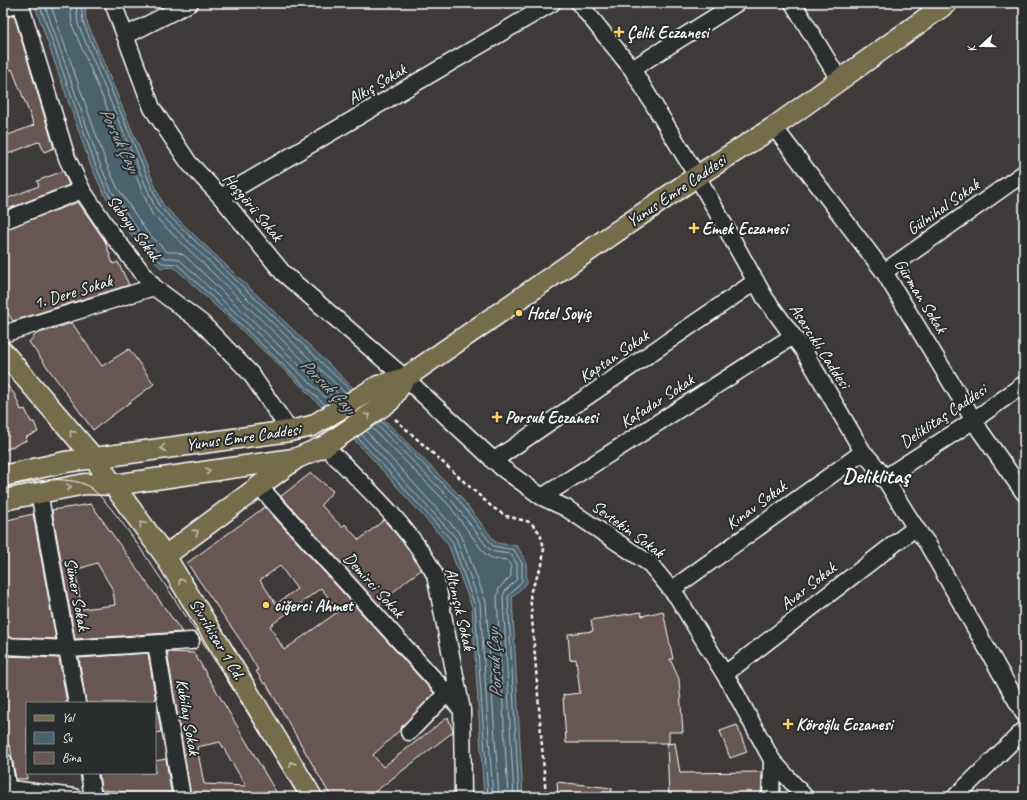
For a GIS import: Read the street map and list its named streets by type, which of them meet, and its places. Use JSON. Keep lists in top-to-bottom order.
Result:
{
  "streets": {
    "main road": ["Yunus Emre Caddesi", "Sivrihisar 1 Cd."],
    "street": [
      "Alkış Sokak",
      "Hoşgörü Sokak",
      "Gülnihal Sokak",
      "Suboyu Sokak",
      "1. Dere Sokak",
      "Gürman Sokak",
      "Asarcıklı Caddesi",
      "Kaptan Sokak",
      "Kafadar Sokak",
      "Deliklitaş Caddesi",
      "Kınav Sokak",
      "Sevtekin Sokak",
      "Demirci Sokak",
      "Avar Sokak",
      "Sümer Sokak",
      "Altınışık Sokak",
      "Kubilay Sokak"
    ]
  },
  "crossings": [
    ["Alkış Sokak", "Hoşgörü Sokak"],
    ["Yunus Emre Caddesi", "Hoşgörü Sokak"],
    ["Yunus Emre Caddesi", "Suboyu Sokak"],
    ["Yunus Emre Caddesi", "Gürman Sokak"],
    ["Yunus Emre Caddesi", "Asarcıklı Caddesi"],
    ["Yunus Emre Caddesi", "Sevtekin Sokak"],
    ["Yunus Emre Caddesi", "Demirci Sokak"],
    ["Yunus Emre Caddesi", "Sümer Sokak"],
    ["Yunus Emre Caddesi", "Altınışık Sokak"],
    ["Yunus Emre Caddesi", "Sivrihisar 1 Cd."],
    ["Hoşgörü Sokak", "Sevtekin Sokak"],
    ["Gülnihal Sokak", "Gürman Sokak"],
    ["Suboyu Sokak", "1. Dere Sokak"],
    ["Gürman Sokak", "Deliklitaş Caddesi"],
    ["Asarcıklı Caddesi", "Kaptan Sokak"],
    ["Asarcıklı Caddesi", "Kafadar Sokak"],
    ["Asarcıklı Caddesi", "Deliklitaş Caddesi"],
    ["Asarcıklı Caddesi", "Kınav Sokak"],
    ["Asarcıklı Caddesi", "Avar Sokak"],
    ["Kaptan Sokak", "Sevtekin Sokak"],
    ["Kafadar Sokak", "Sevtekin Sokak"],
    ["Kınav Sokak", "Sevtekin Sokak"],
    ["Sevtekin Sokak", "Avar Sokak"],
    ["Demirci Sokak", "Altınışık Sokak"]
  ],
  "one_way": ["Sivrihisar 1 Cd."],
  "districts": ["Deliklitaş"],
  "water": ["Porsuk Çayı"],
  "places": {
    "health": [
      "Çelik Eczanesi",
      "Emek Eczanesi",
      "Porsuk Eczanesi",
      "Köroğlu Eczanesi"
    ],
    "other": ["Hotel Soyiç", "ciğerci Ahmet"]
  },
  "legend": ["Yol", "Su", "Bina"],
  "north": "left"
}
